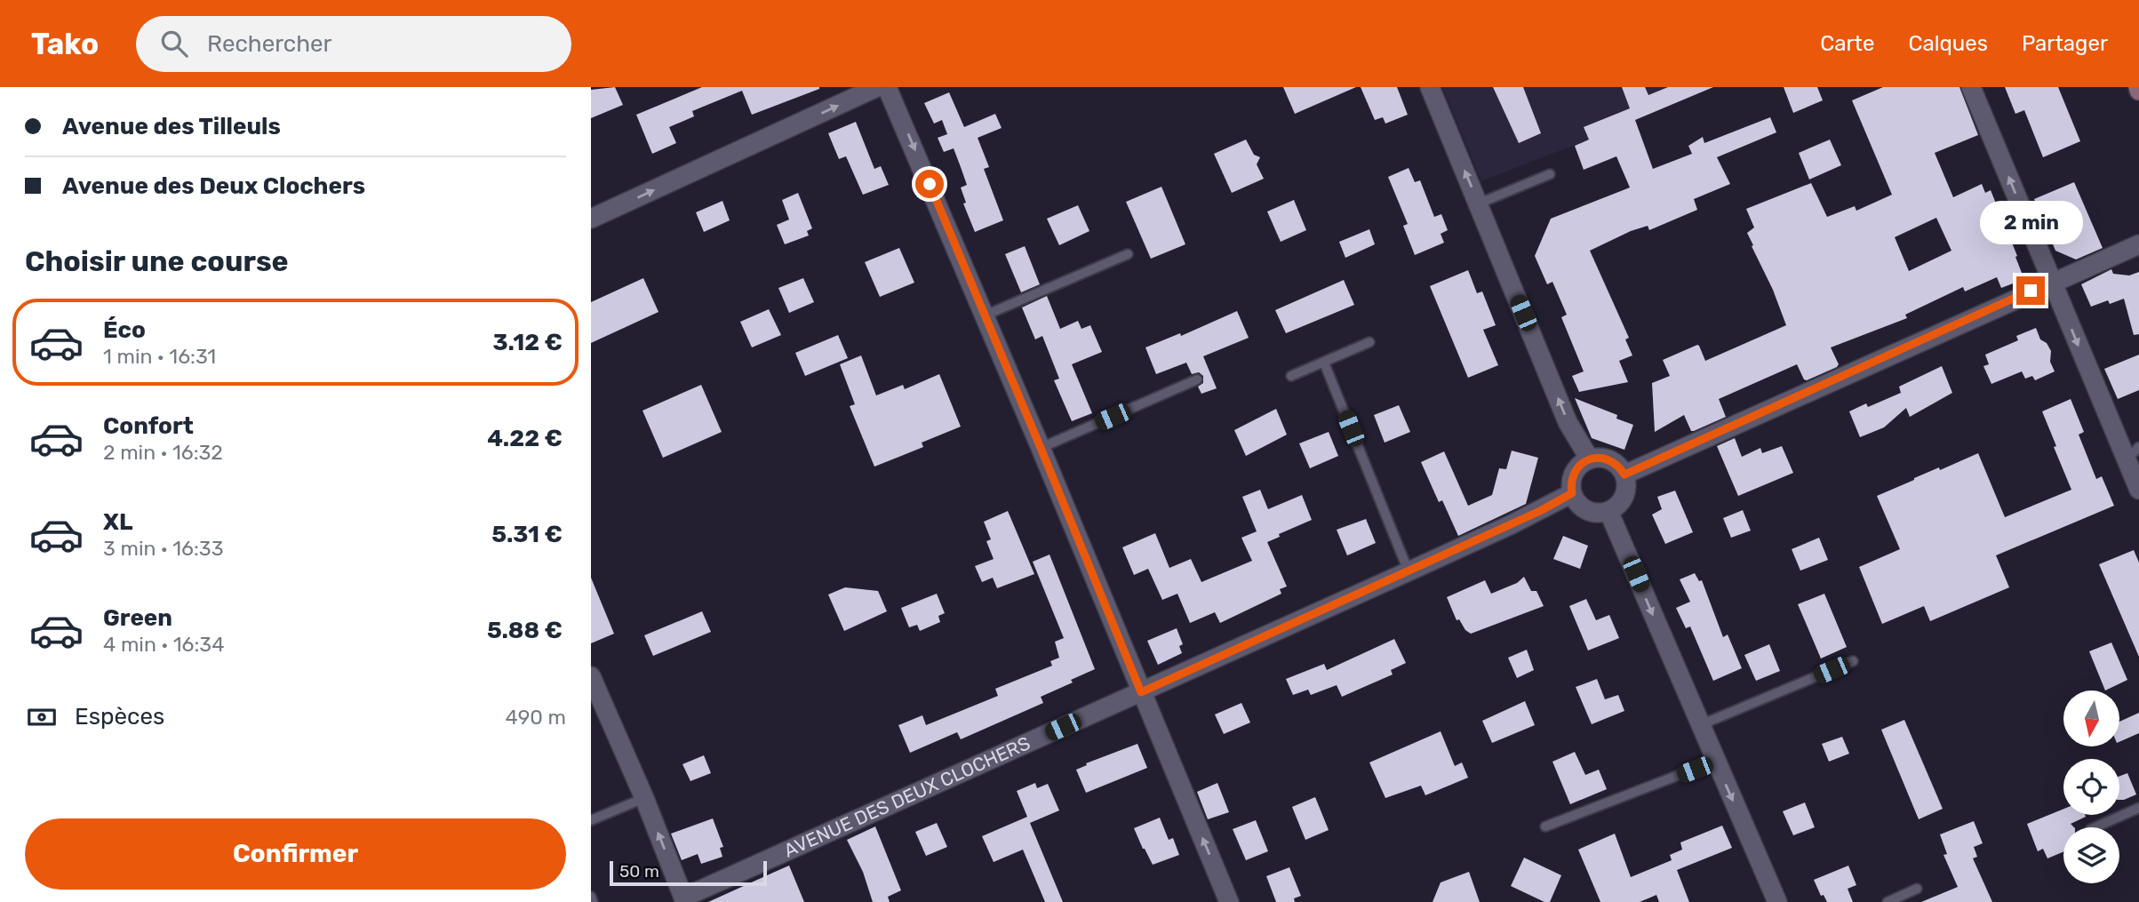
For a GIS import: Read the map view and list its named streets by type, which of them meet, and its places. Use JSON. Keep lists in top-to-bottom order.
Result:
{
  "streets": {
    "street": ["AVENUE DES DEUX CLOCHERS"]
  },
  "scale_bar": "50 m",
  "north": "bottom",
  "page": {
    "header": "Tako",
    "search": "Rechercher",
    "nav": ["Carte", "Calques", "Partager"],
    "banner": ["Avenue des Tilleuls", "Avenue des Deux Clochers"],
    "bubble": "2 min",
    "heading": "Choisir une course",
    "list": [
      {
        "name": "Éco",
        "note": "1 min · 16:31",
        "value": "3.12 €"
      },
      {
        "name": "Confort",
        "note": "2 min · 16:32",
        "value": "4.22 €"
      },
      {
        "name": "XL",
        "note": "3 min · 16:33",
        "value": "5.31 €"
      },
      {
        "name": "Green",
        "note": "4 min · 16:34",
        "value": "5.88 €"
      }
    ],
    "pay": ["Espèces", "490 m"],
    "buttons": "Confirmer",
    "scale": "50 m"
  }
}
